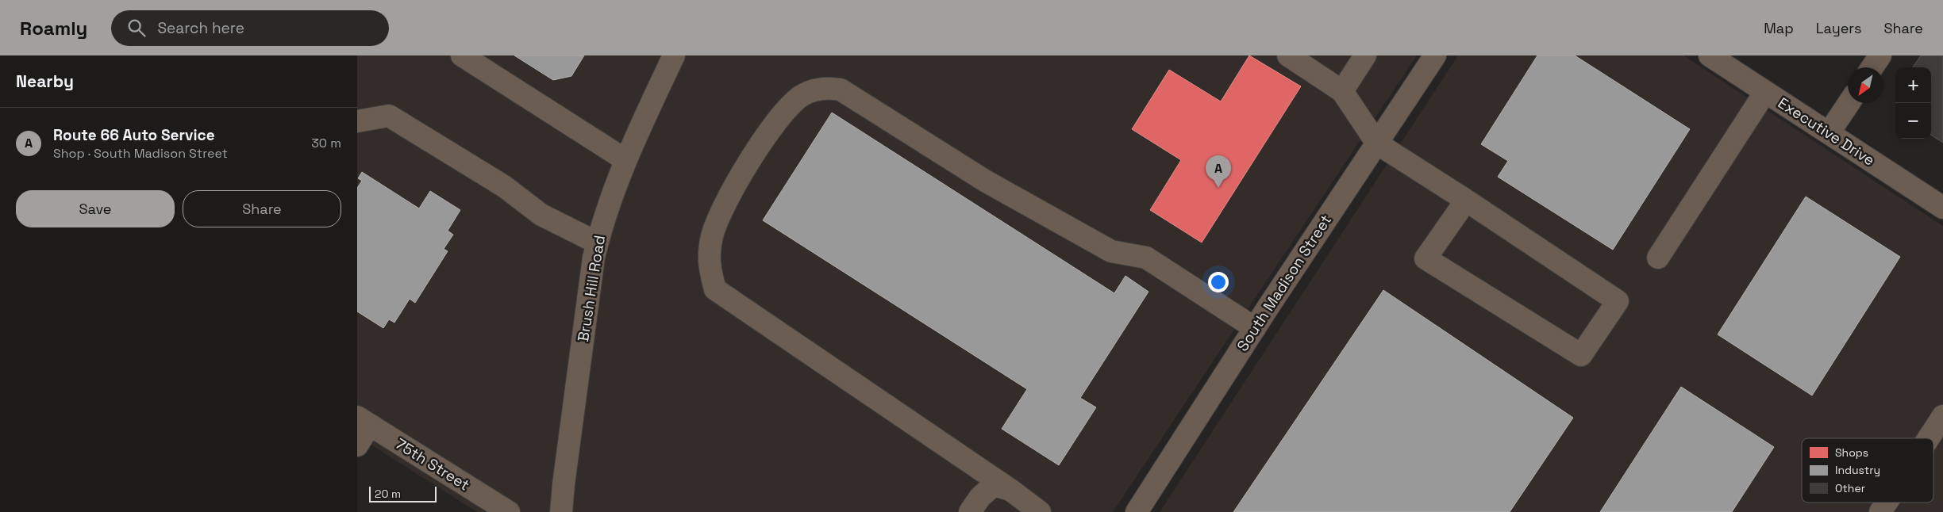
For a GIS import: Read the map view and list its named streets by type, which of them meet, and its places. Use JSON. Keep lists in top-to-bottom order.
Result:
{
  "streets": {
    "street": [
      "Executive Drive",
      "South Madison Street",
      "Brush Hill Road",
      "75th Street"
    ]
  },
  "legend": ["Shops", "Industry", "Other"],
  "scale_bar": "20 m",
  "north": "bottom left",
  "page": {
    "header": "Roamly",
    "search": "Search here",
    "nav": ["Map", "Layers", "Share"],
    "heading": "Nearby",
    "map_buttons": ["+", "−"],
    "list": [
      {
        "mark": "A",
        "name": "Route 66 Auto Service",
        "note": "Shop · South Madison Street",
        "value": "30 m"
      }
    ],
    "pins": "A",
    "buttons": ["Save", "Share"],
    "scale": "20 m"
  }
}
